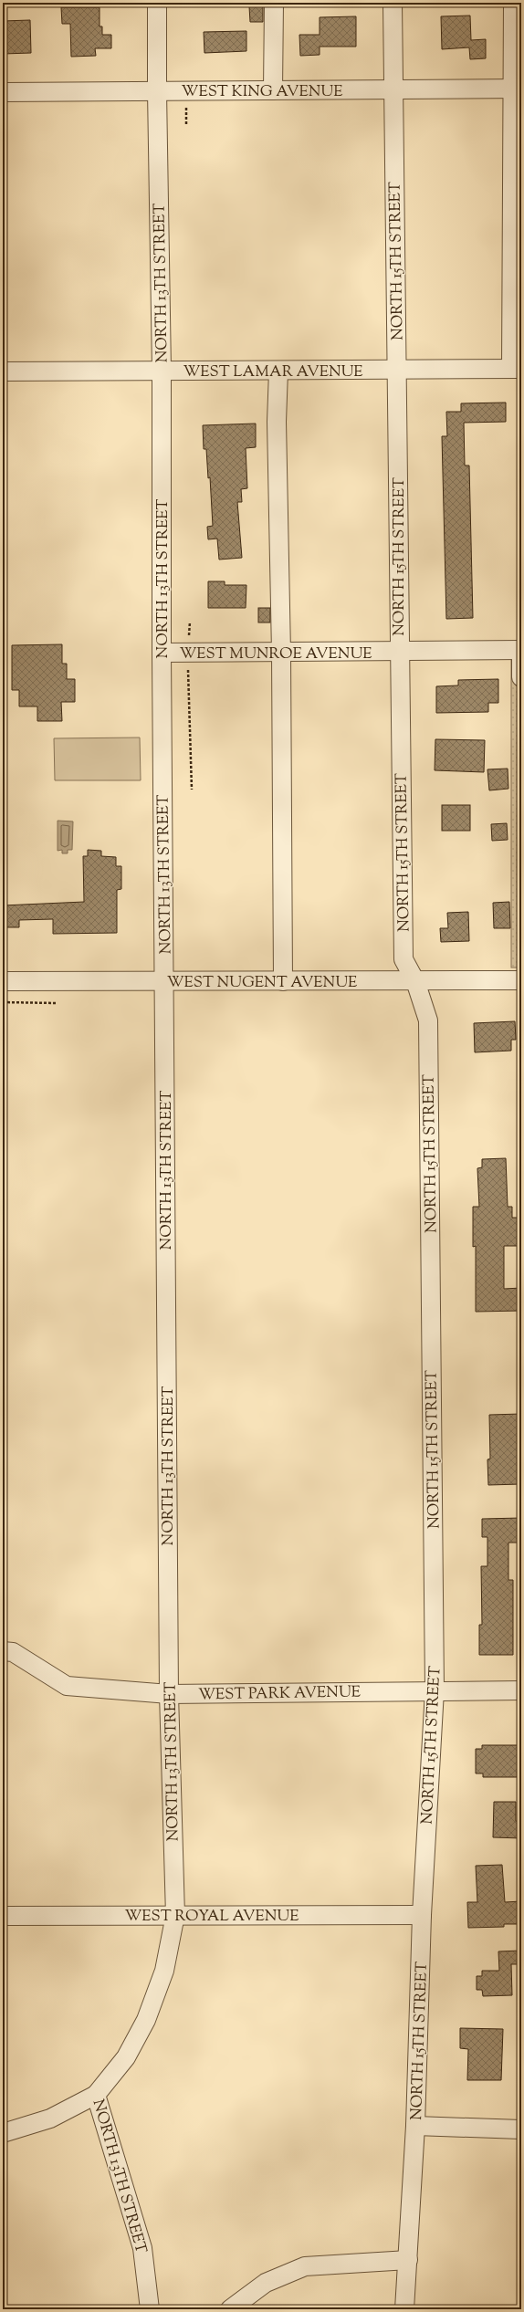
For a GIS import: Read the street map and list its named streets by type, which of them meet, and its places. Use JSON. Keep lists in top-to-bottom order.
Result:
{
  "streets": {
    "street": [
      "WEST KING AVENUE",
      "NORTH 15TH STREET",
      "NORTH 13TH STREET",
      "WEST LAMAR AVENUE",
      "WEST MUNROE AVENUE",
      "WEST NUGENT AVENUE",
      "WEST PARK AVENUE",
      "WEST ROYAL AVENUE"
    ]
  },
  "crossings": [
    ["WEST KING AVENUE", "NORTH 15TH STREET"],
    ["WEST KING AVENUE", "NORTH 13TH STREET"],
    ["NORTH 15TH STREET", "WEST LAMAR AVENUE"],
    ["NORTH 15TH STREET", "WEST MUNROE AVENUE"],
    ["NORTH 15TH STREET", "WEST NUGENT AVENUE"],
    ["NORTH 15TH STREET", "WEST PARK AVENUE"],
    ["NORTH 15TH STREET", "WEST ROYAL AVENUE"],
    ["NORTH 13TH STREET", "WEST LAMAR AVENUE"],
    ["NORTH 13TH STREET", "WEST MUNROE AVENUE"],
    ["NORTH 13TH STREET", "WEST NUGENT AVENUE"],
    ["NORTH 13TH STREET", "WEST PARK AVENUE"],
    ["NORTH 13TH STREET", "WEST ROYAL AVENUE"]
  ]
}
